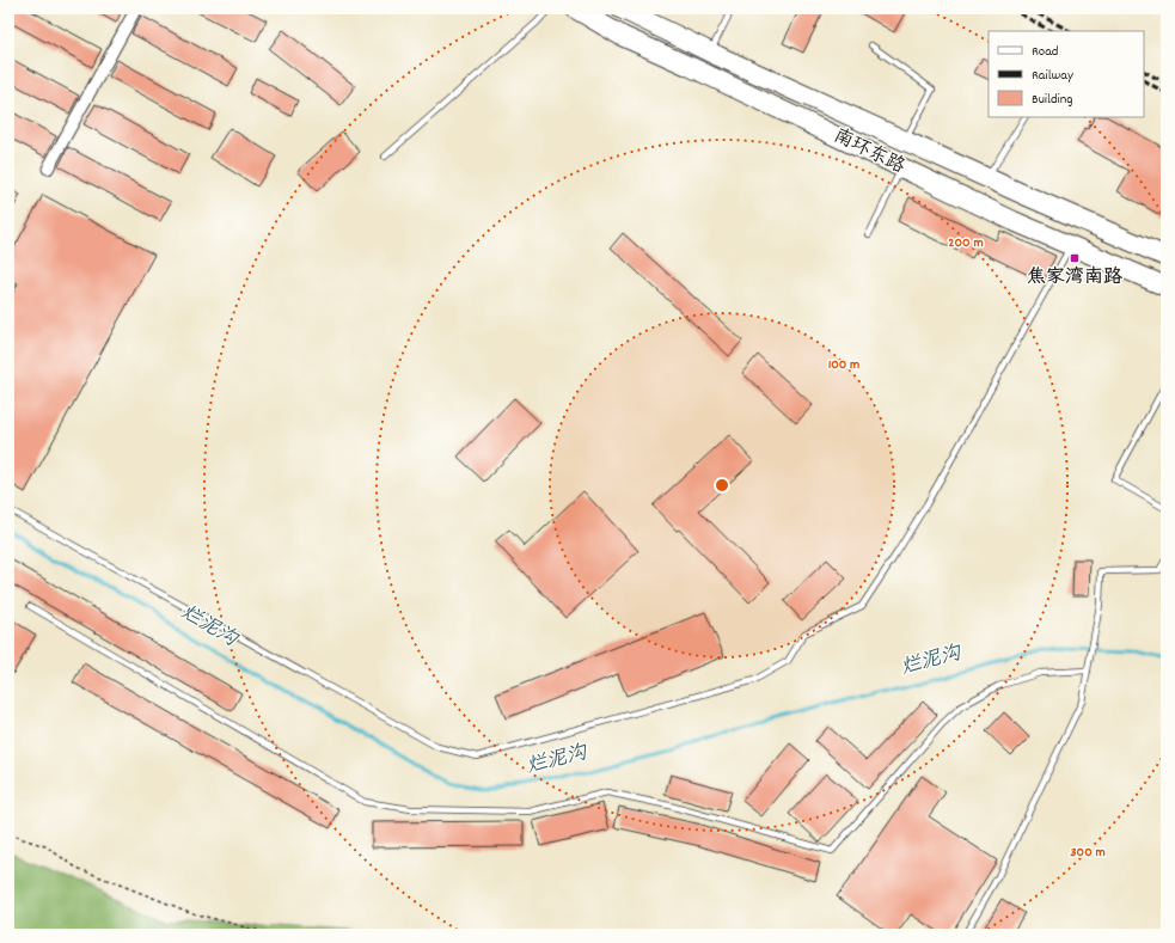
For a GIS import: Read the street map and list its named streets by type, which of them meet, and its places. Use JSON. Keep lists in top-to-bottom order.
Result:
{
  "streets": {
    "highway": ["南环东路"]
  },
  "water": ["烂泥沟"],
  "places": {
    "transit": ["焦家湾南路"]
  },
  "legend": ["Road", "Railway", "Building"],
  "rings": ["200 m", "100 m", "300 m"]
}
